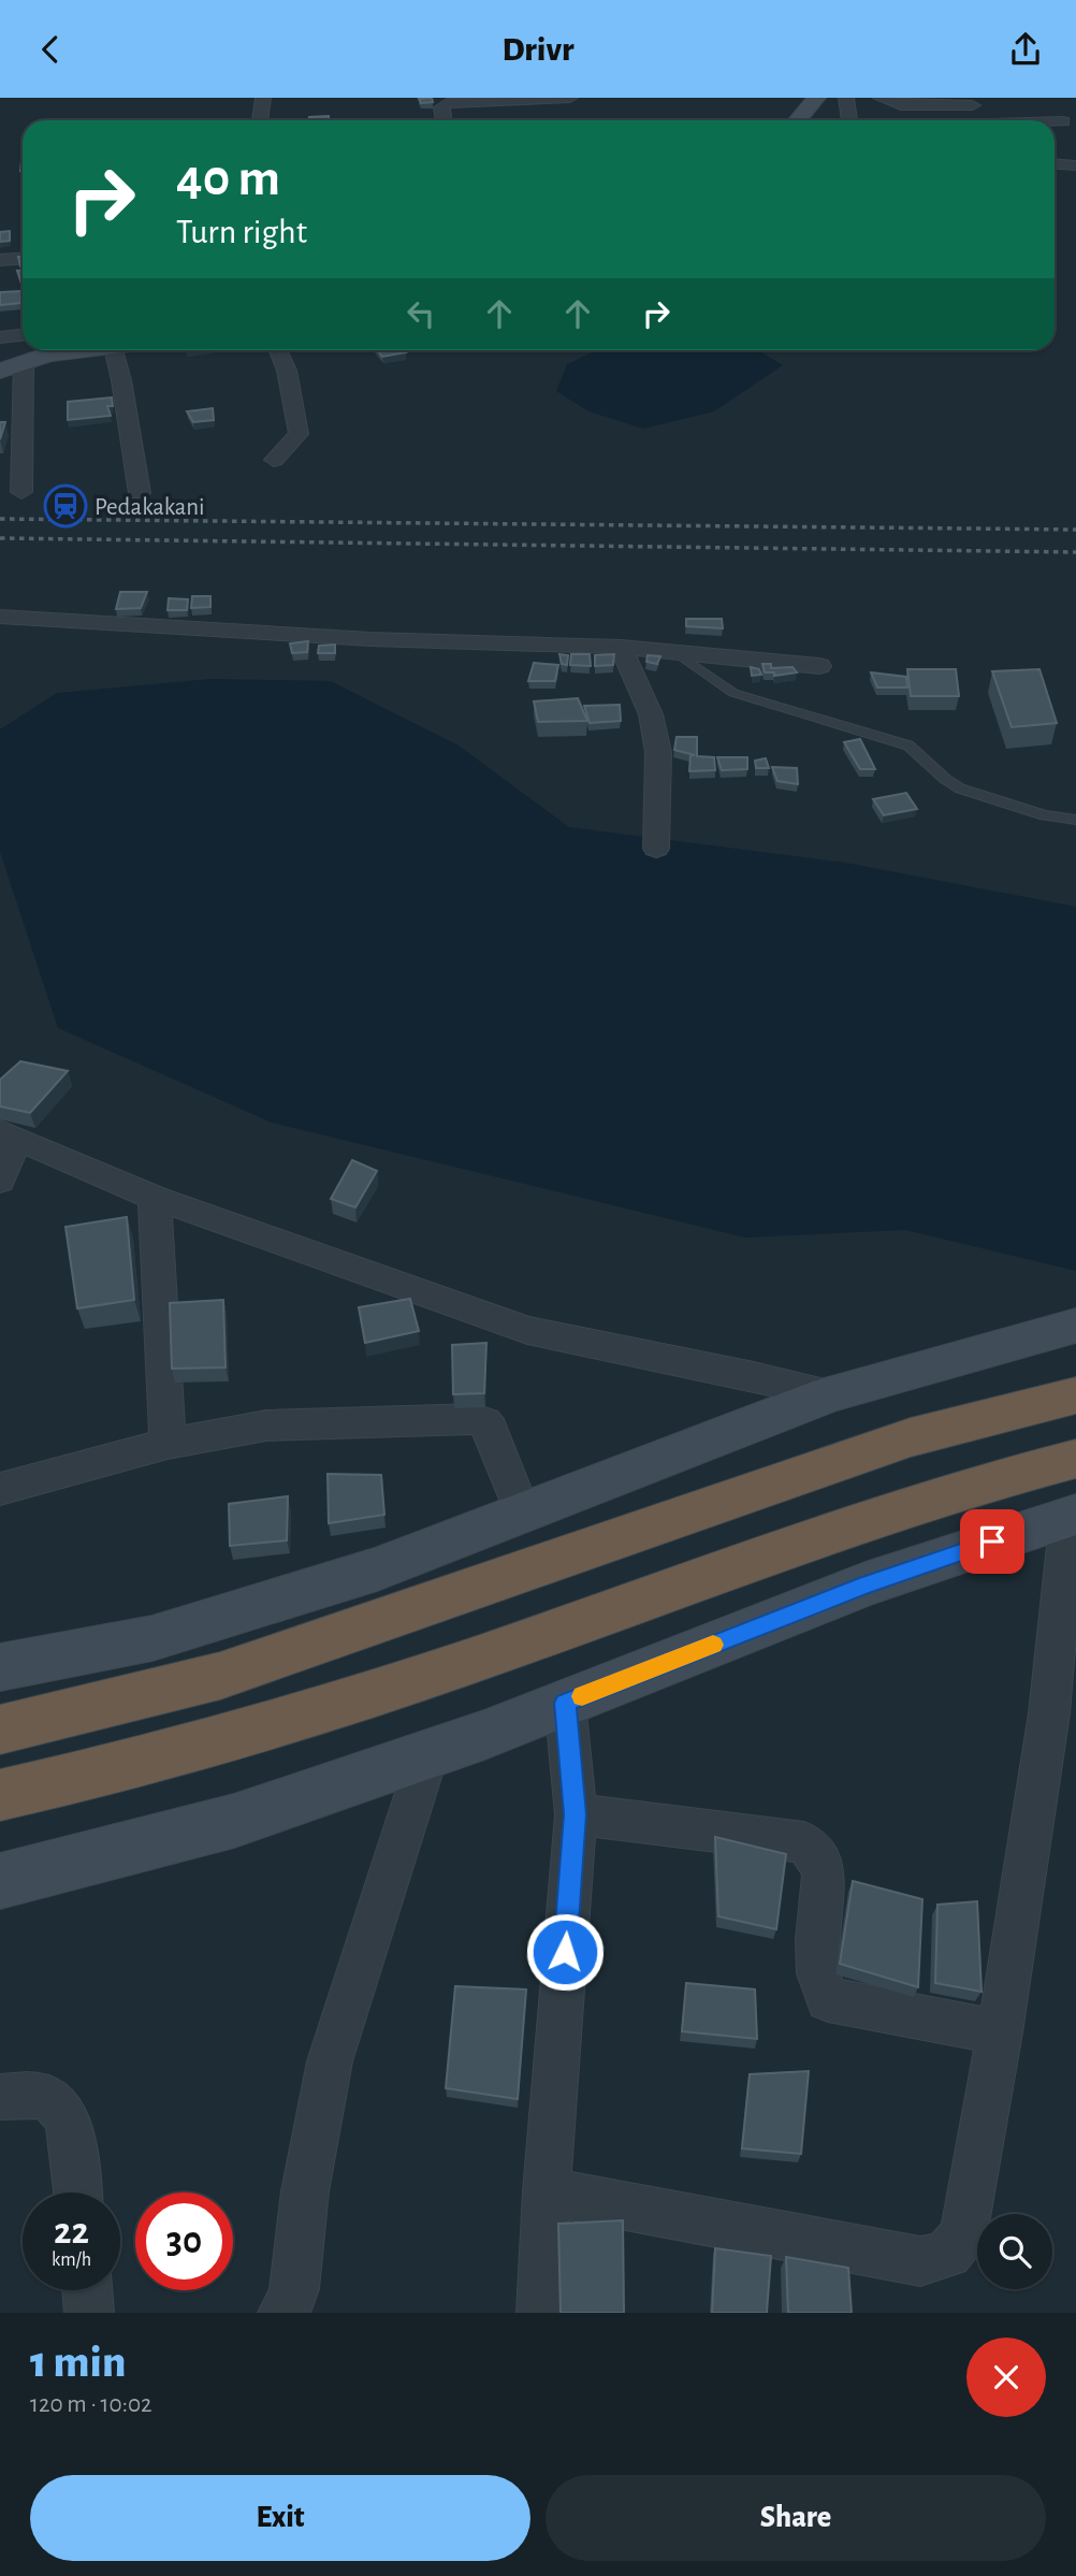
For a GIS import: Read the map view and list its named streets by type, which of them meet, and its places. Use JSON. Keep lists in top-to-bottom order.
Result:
{
  "places": {
    "station": ["Pedakakani"]
  },
  "page": {
    "header": "Drivr",
    "turn": ["40 m", "Turn right"],
    "speed": "22 km/h",
    "limit": "30",
    "heading": ["1 min", "120 m · 10:02"],
    "buttons": ["Exit", "Share"]
  }
}
